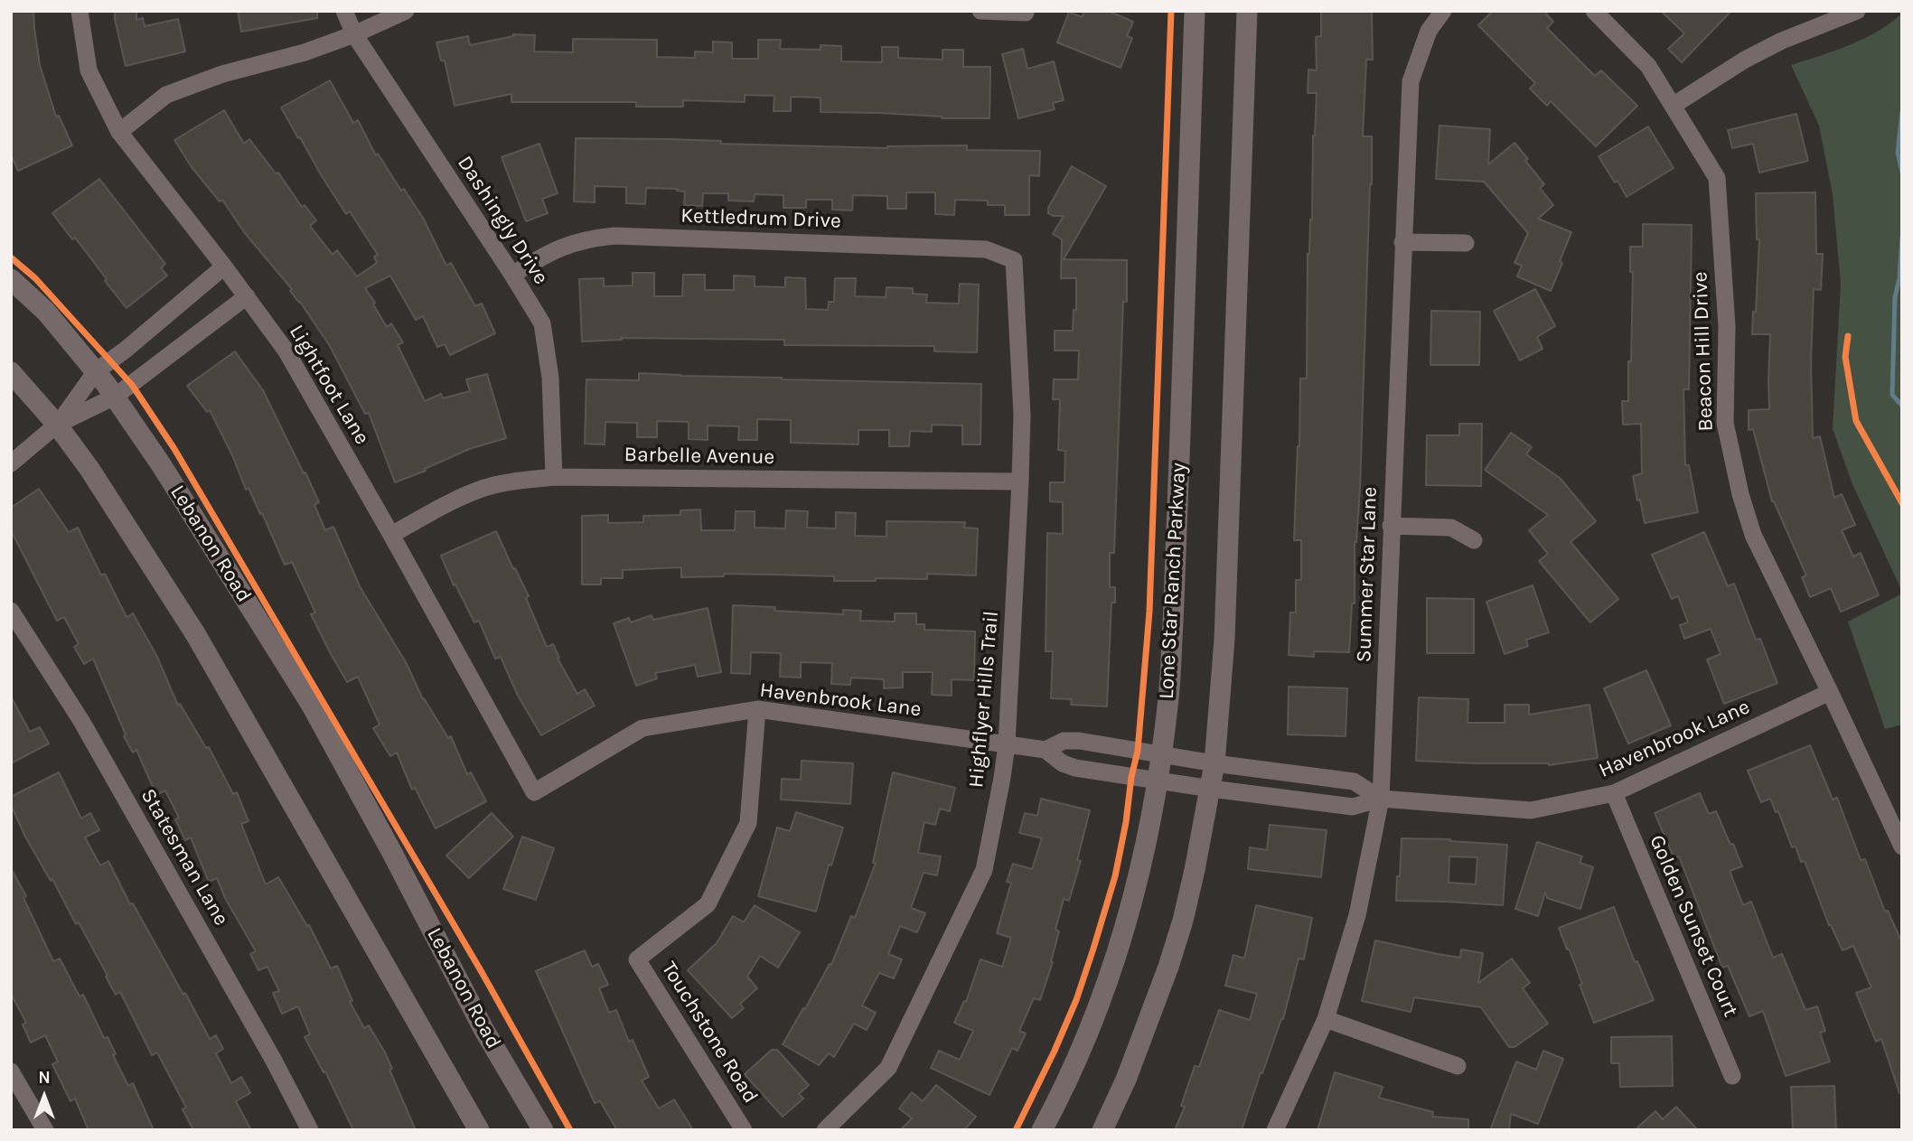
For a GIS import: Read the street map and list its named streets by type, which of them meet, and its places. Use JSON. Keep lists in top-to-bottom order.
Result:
{
  "streets": {
    "main road": ["Lebanon Road", "Lone Star Ranch Parkway"],
    "street": [
      "Kettledrum Drive",
      "Dashingly Drive",
      "Beacon Hill Drive",
      "Lightfoot Lane",
      "Barbelle Avenue",
      "Summer Star Lane",
      "Highflyer Hills Trail",
      "Havenbrook Lane",
      "Statesman Lane",
      "Golden Sunset Court",
      "Touchstone Road"
    ]
  },
  "crossings": [
    ["Kettledrum Drive", "Dashingly Drive"],
    ["Kettledrum Drive", "Highflyer Hills Trail"],
    ["Dashingly Drive", "Barbelle Avenue"],
    ["Beacon Hill Drive", "Havenbrook Lane"],
    ["Lightfoot Lane", "Barbelle Avenue"],
    ["Lightfoot Lane", "Havenbrook Lane"],
    ["Barbelle Avenue", "Highflyer Hills Trail"],
    ["Summer Star Lane", "Havenbrook Lane"],
    ["Lone Star Ranch Parkway", "Havenbrook Lane"],
    ["Highflyer Hills Trail", "Havenbrook Lane"],
    ["Havenbrook Lane", "Golden Sunset Court"],
    ["Havenbrook Lane", "Touchstone Road"]
  ],
  "north": "top"
}
